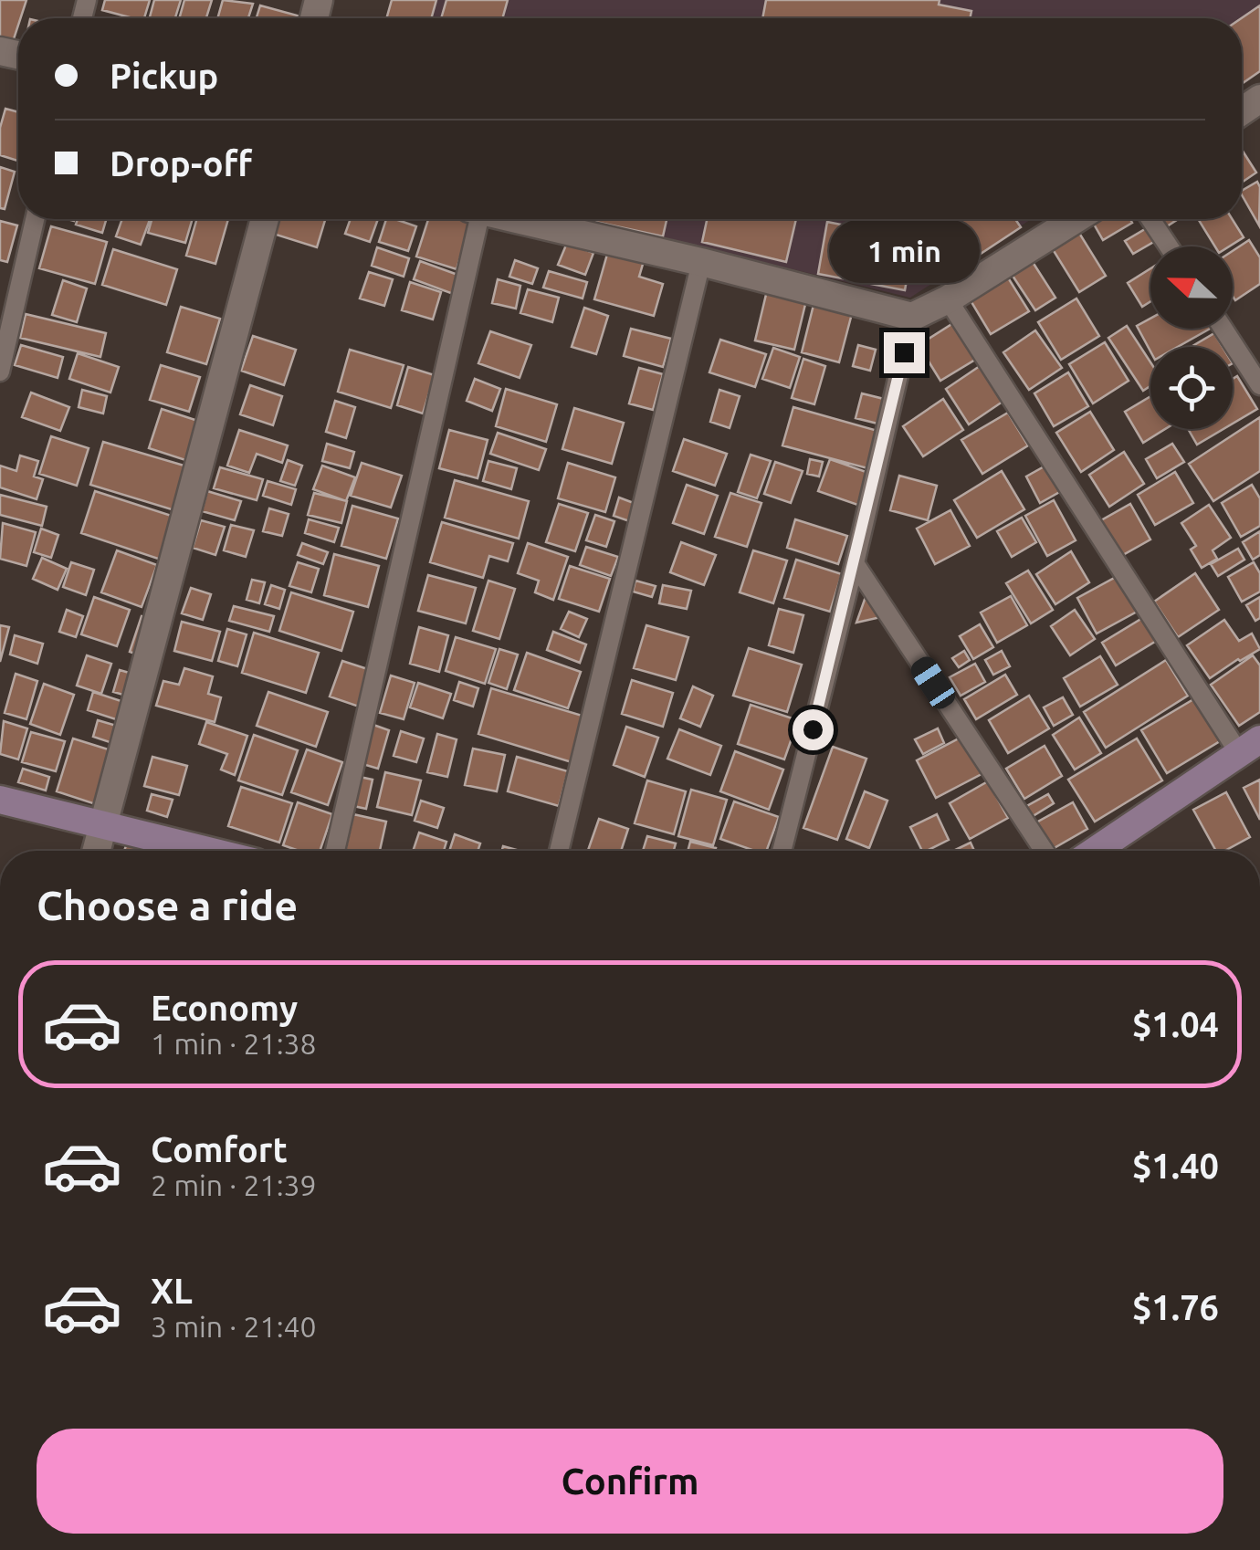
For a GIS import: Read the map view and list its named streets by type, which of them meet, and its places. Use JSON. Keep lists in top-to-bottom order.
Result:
{
  "north": "left",
  "page": {
    "banner": ["Pickup", "Drop-off"],
    "bubble": "1 min",
    "heading": "Choose a ride",
    "list": [
      {
        "name": "Economy",
        "note": "1 min · 21:38",
        "value": "$1.04"
      },
      {
        "name": "Comfort",
        "note": "2 min · 21:39",
        "value": "$1.40"
      },
      {
        "name": "XL",
        "note": "3 min · 21:40",
        "value": "$1.76"
      }
    ],
    "buttons": "Confirm"
  }
}
